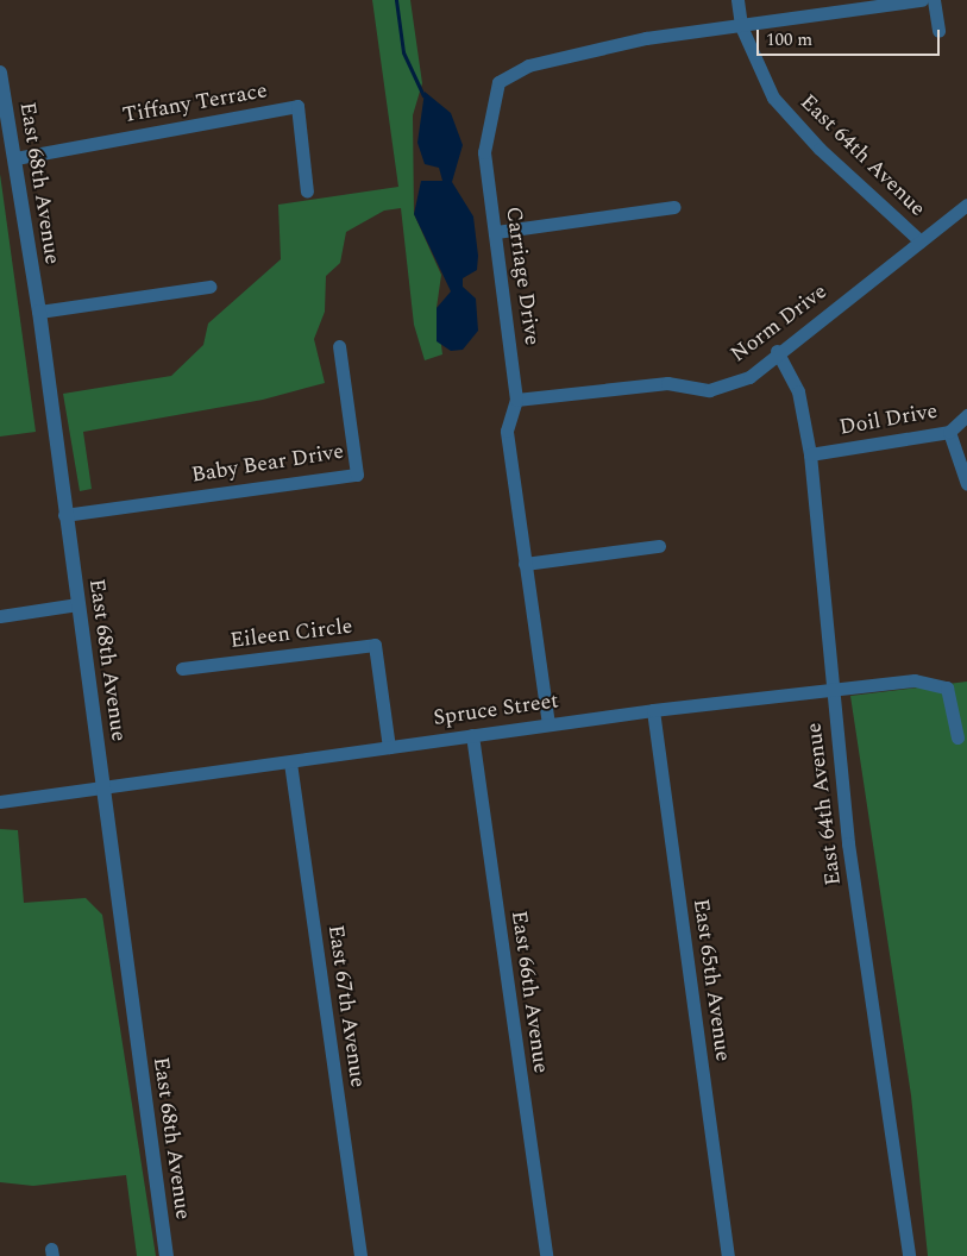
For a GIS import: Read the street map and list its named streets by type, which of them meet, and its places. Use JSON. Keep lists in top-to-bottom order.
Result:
{
  "streets": {
    "street": [
      "Tiffany Terrace",
      "East 64th Avenue",
      "East 68th Avenue",
      "Carriage Drive",
      "Norm Drive",
      "Doil Drive",
      "Baby Bear Drive",
      "Eileen Circle",
      "Spruce Street",
      "East 65th Avenue",
      "East 66th Avenue",
      "East 67th Avenue"
    ]
  },
  "crossings": [
    ["Tiffany Terrace", "East 68th Avenue"],
    ["East 64th Avenue", "Carriage Drive"],
    ["East 64th Avenue", "Norm Drive"],
    ["East 64th Avenue", "Doil Drive"],
    ["East 64th Avenue", "Spruce Street"],
    ["East 68th Avenue", "Baby Bear Drive"],
    ["East 68th Avenue", "Spruce Street"],
    ["Carriage Drive", "Norm Drive"],
    ["Carriage Drive", "Spruce Street"],
    ["Eileen Circle", "Spruce Street"],
    ["Spruce Street", "East 65th Avenue"],
    ["Spruce Street", "East 66th Avenue"],
    ["Spruce Street", "East 67th Avenue"]
  ],
  "scale_bar": "100 m"
}
